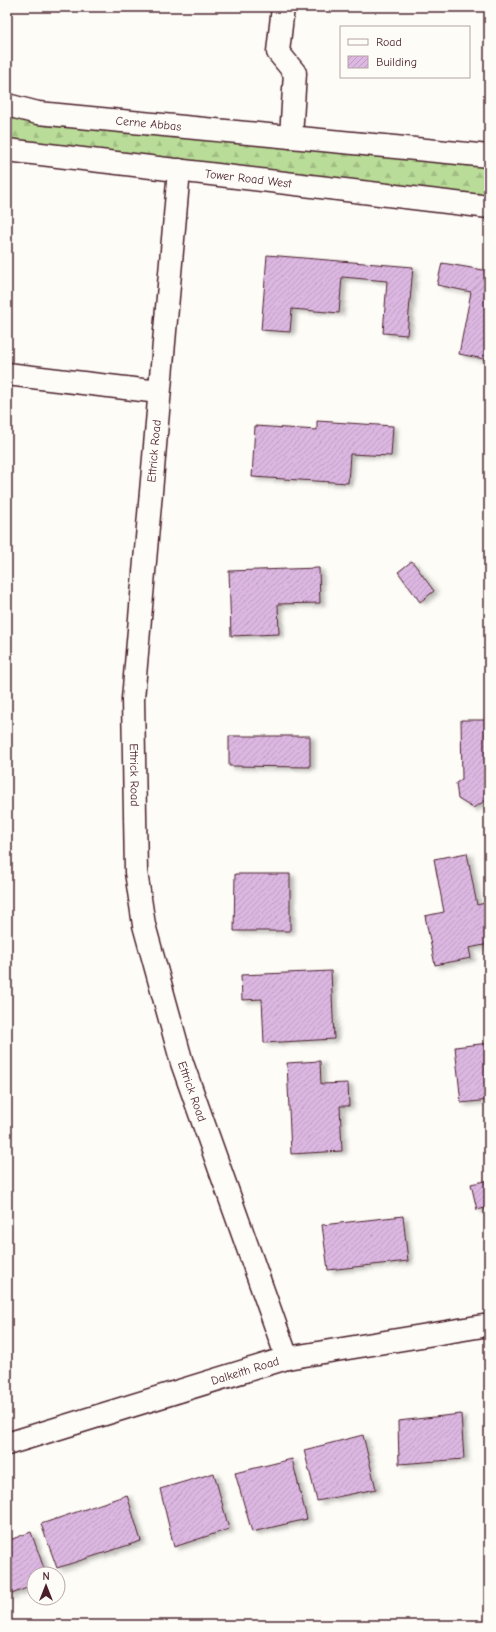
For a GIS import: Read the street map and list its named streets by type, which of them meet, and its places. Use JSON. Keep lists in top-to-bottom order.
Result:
{
  "streets": {
    "street": [
      "Cerne Abbas",
      "Tower Road West",
      "Ettrick Road",
      "Dalkeith Road"
    ]
  },
  "crossings": [
    ["Tower Road West", "Ettrick Road"],
    ["Ettrick Road", "Dalkeith Road"]
  ],
  "legend": ["Road", "Building"],
  "north": "top"
}
